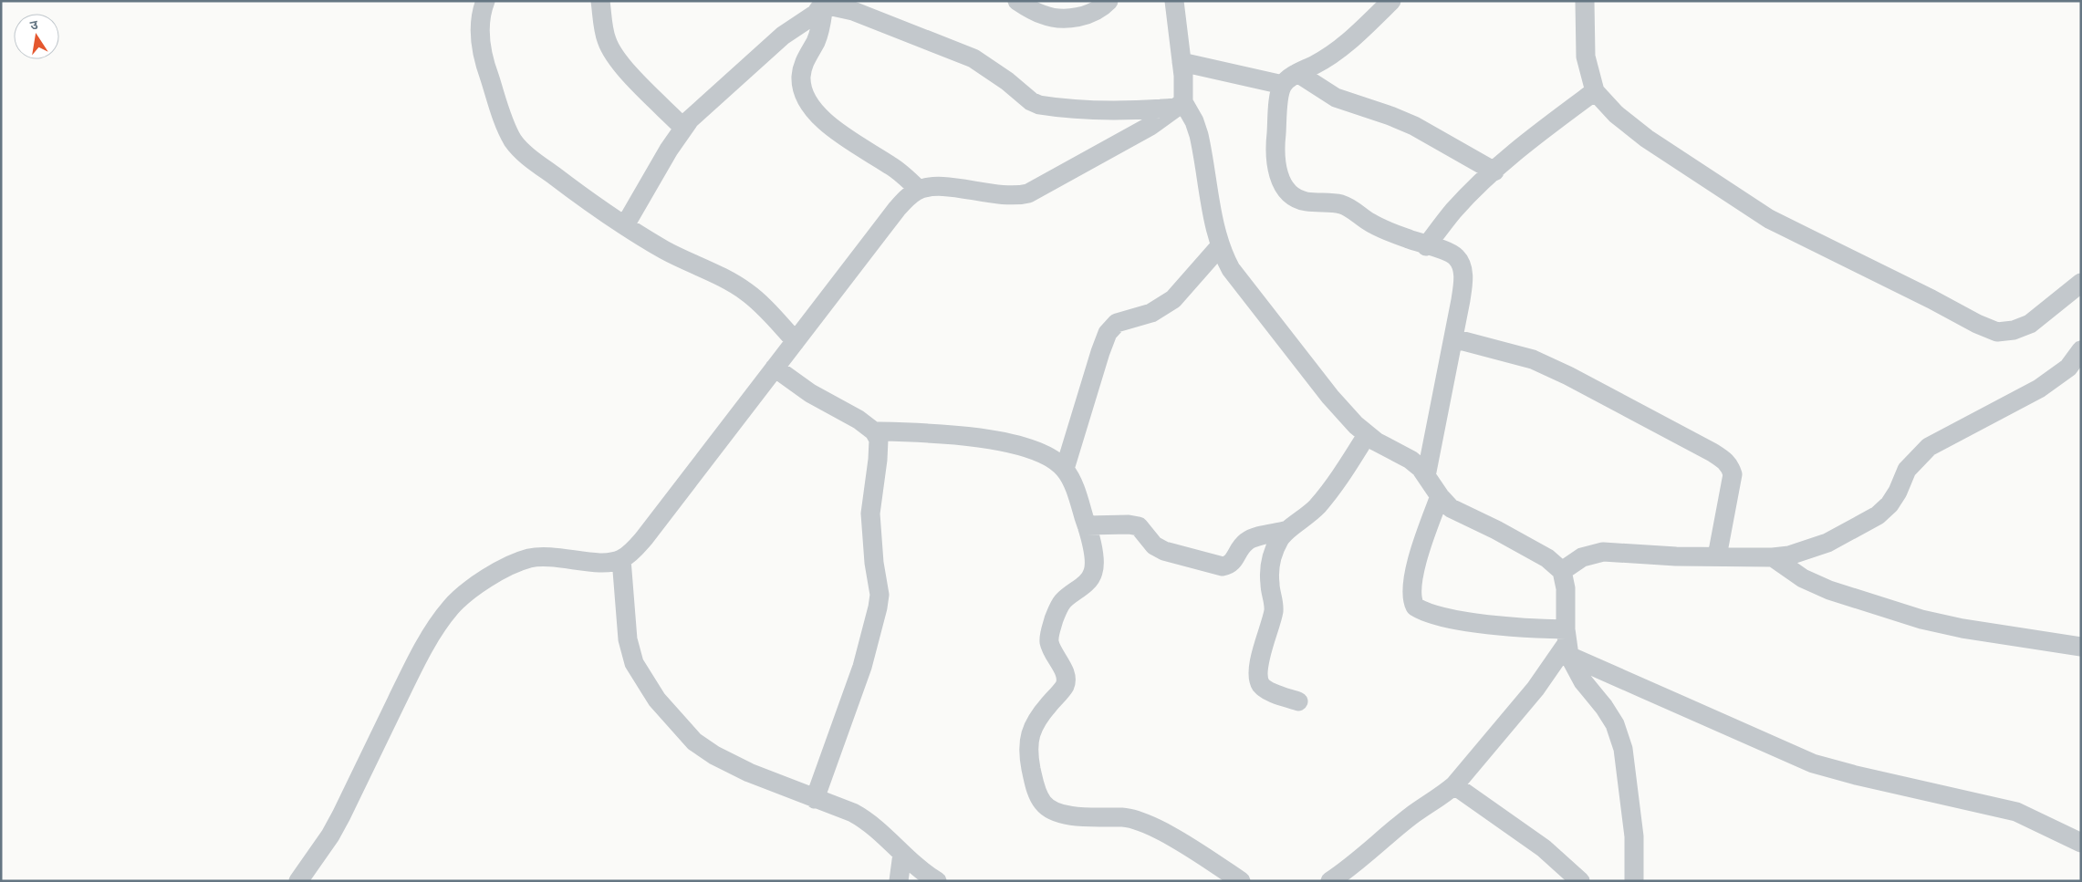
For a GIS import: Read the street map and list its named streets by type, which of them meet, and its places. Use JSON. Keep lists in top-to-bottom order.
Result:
{
  "north": "top"
}
